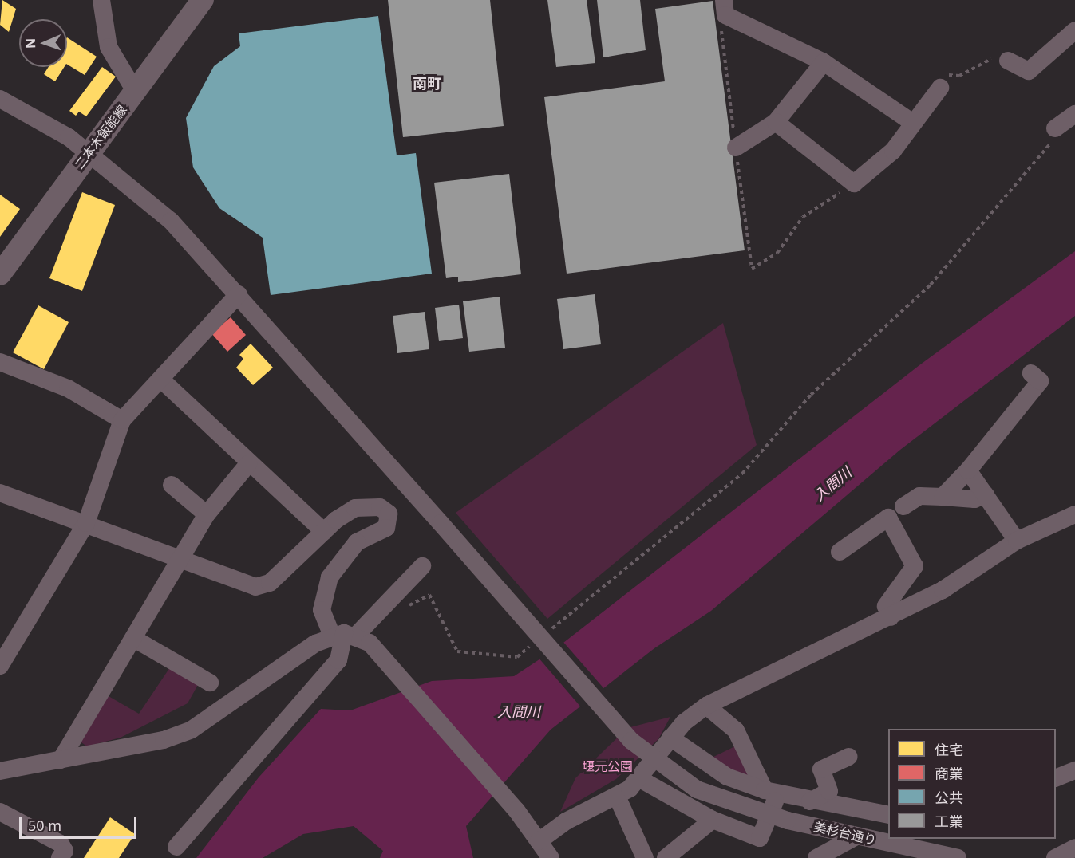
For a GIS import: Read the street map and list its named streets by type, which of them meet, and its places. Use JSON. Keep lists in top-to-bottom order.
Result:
{
  "streets": {
    "main road": ["二本木飯能線"],
    "street": ["美杉台通り"]
  },
  "crossings": [
    ["二本木飯能線", "美杉台通り"]
  ],
  "districts": ["南町"],
  "water": ["入間川"],
  "parks": ["堰元公園"],
  "legend": [
    "住宅",
    "商業",
    "公共",
    "工業"
  ],
  "scale_bar": "50 m",
  "north": "left"
}
